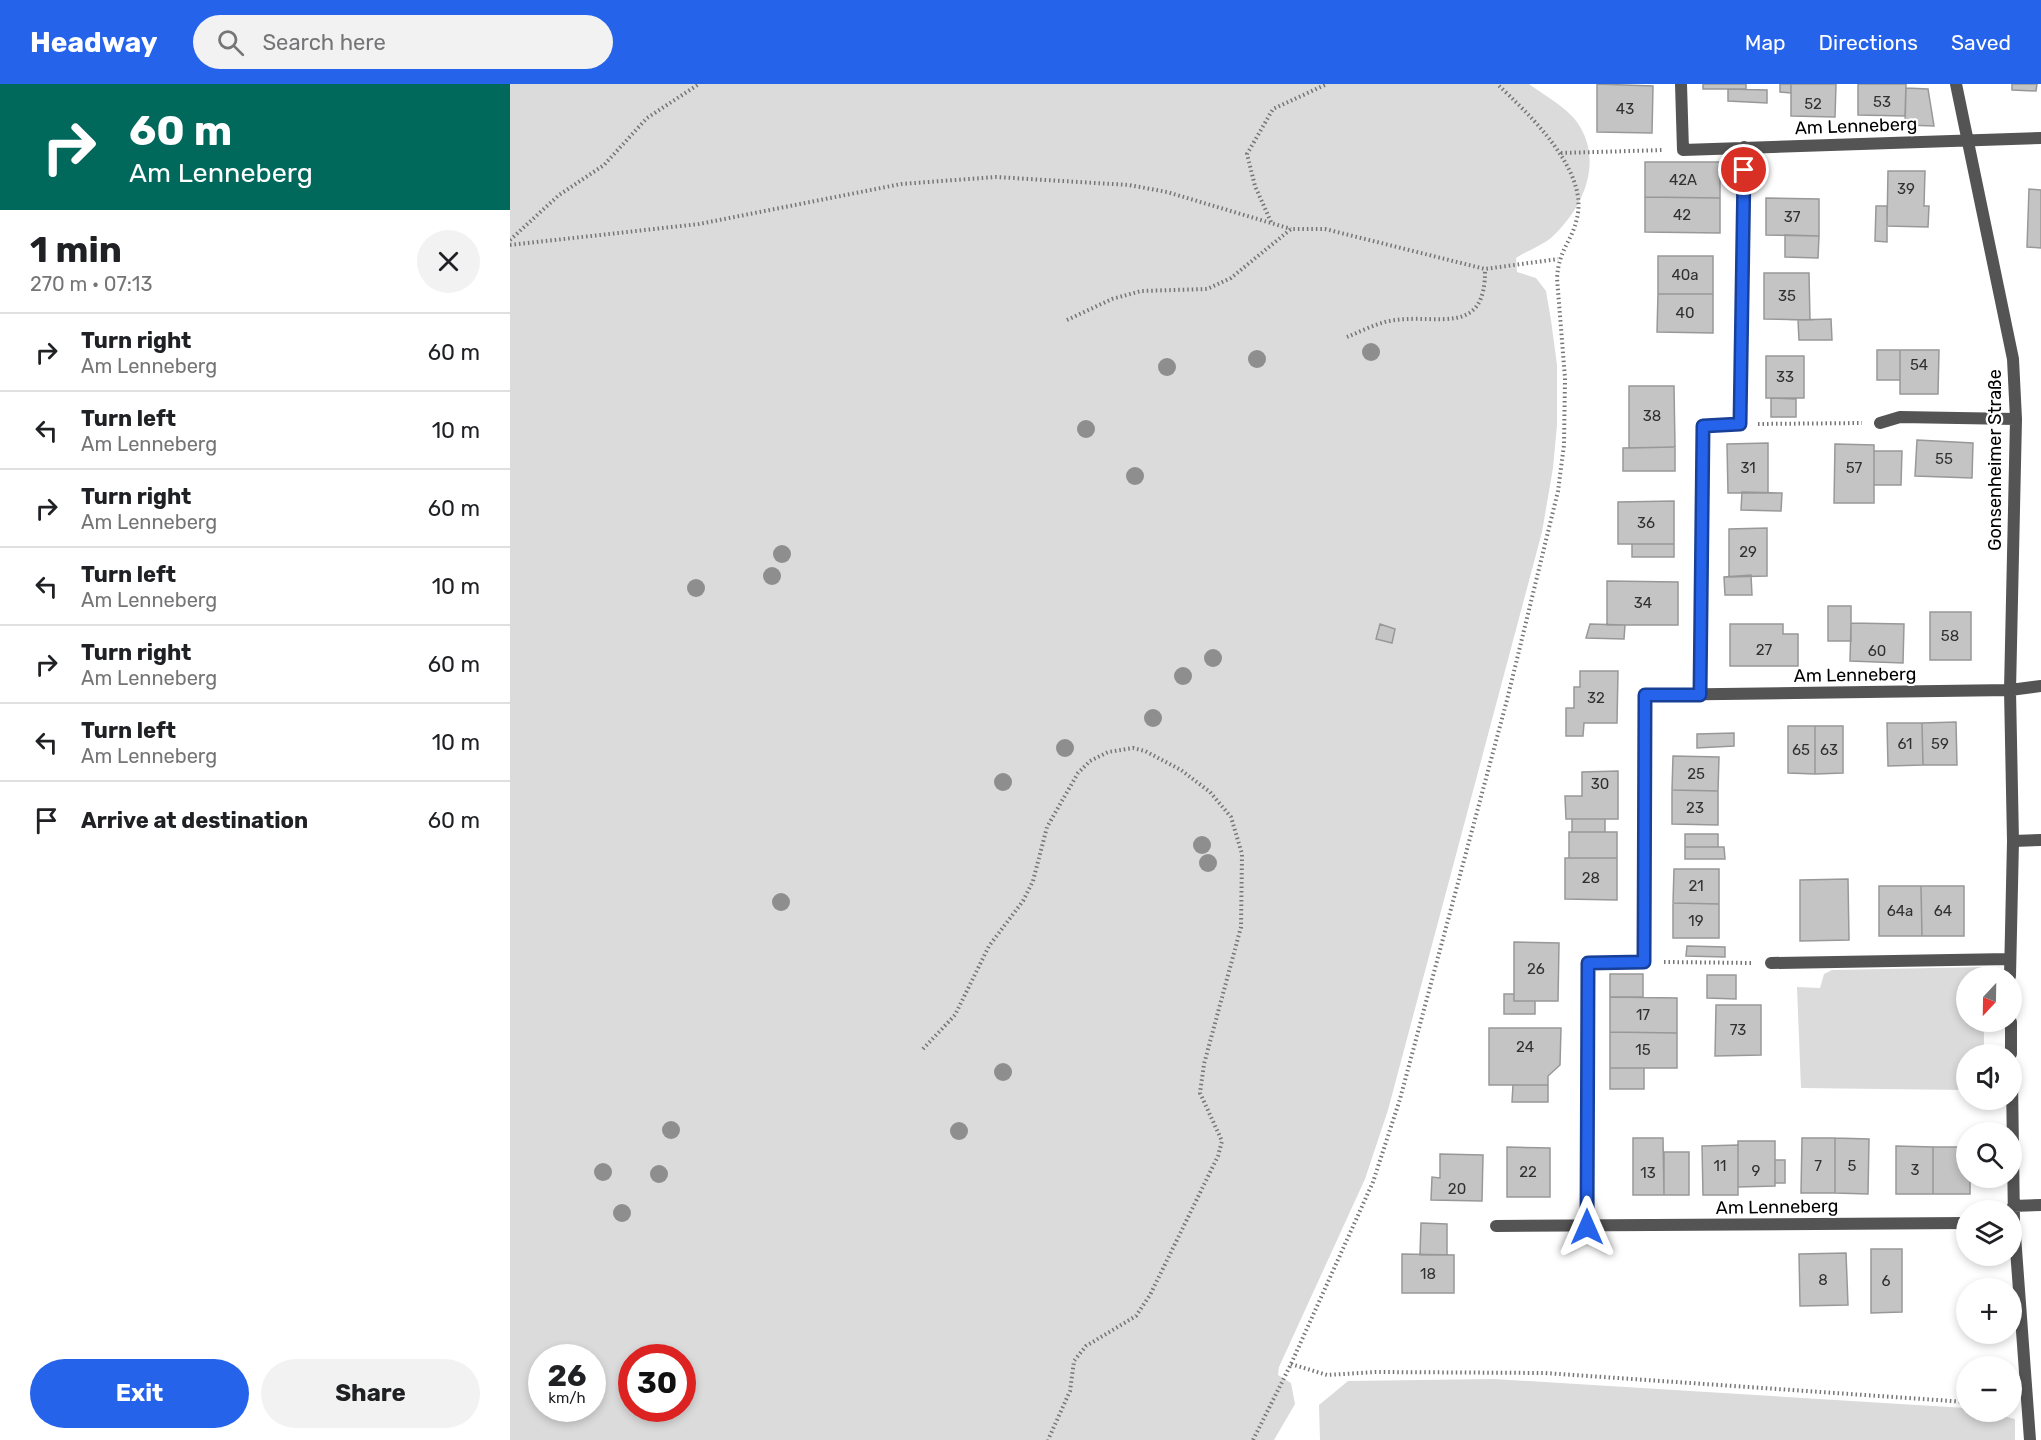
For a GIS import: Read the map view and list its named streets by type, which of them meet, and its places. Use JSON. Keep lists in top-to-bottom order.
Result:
{
  "streets": {
    "street": ["Am Lenneberg", "Gonsenheimer Straße"]
  },
  "crossings": [
    ["Am Lenneberg", "Gonsenheimer Straße"]
  ],
  "house_numbers": [
    "53",
    "52",
    "43",
    "42A",
    "39",
    "42",
    "37",
    "40a",
    "35",
    "40",
    "54",
    "33",
    "38",
    "55",
    "31",
    "57",
    "36",
    "29",
    "34",
    "58",
    "27",
    "60",
    "32",
    "61",
    "59",
    "65",
    "63",
    "25",
    "30",
    "23",
    "28",
    "21",
    "64a",
    "64",
    "19",
    "26",
    "17",
    "73",
    "24",
    "15",
    "11",
    "7",
    "5",
    "3",
    "9",
    "22",
    "13",
    "20",
    "18",
    "8",
    "6"
  ],
  "north": "bottom",
  "page": {
    "header": "Headway",
    "search": "Search here",
    "nav": ["Map", "Directions", "Saved"],
    "turn": ["60 m", "Am Lenneberg"],
    "heading": ["1 min", "270 m · 07:13"],
    "list": [
      {
        "name": "Turn right",
        "note": "Am Lenneberg",
        "value": "60 m"
      },
      {
        "name": "Turn left",
        "note": "Am Lenneberg",
        "value": "10 m"
      },
      {
        "name": "Turn right",
        "note": "Am Lenneberg",
        "value": "60 m"
      },
      {
        "name": "Turn left",
        "note": "Am Lenneberg",
        "value": "10 m"
      },
      {
        "name": "Turn right",
        "note": "Am Lenneberg",
        "value": "60 m"
      },
      {
        "name": "Turn left",
        "note": "Am Lenneberg",
        "value": "10 m"
      },
      {
        "name": "Arrive at destination",
        "value": "60 m"
      }
    ],
    "map_buttons": ["+", "−"],
    "speed": "26 km/h",
    "limit": "30",
    "buttons": ["Exit", "Share"]
  }
}
